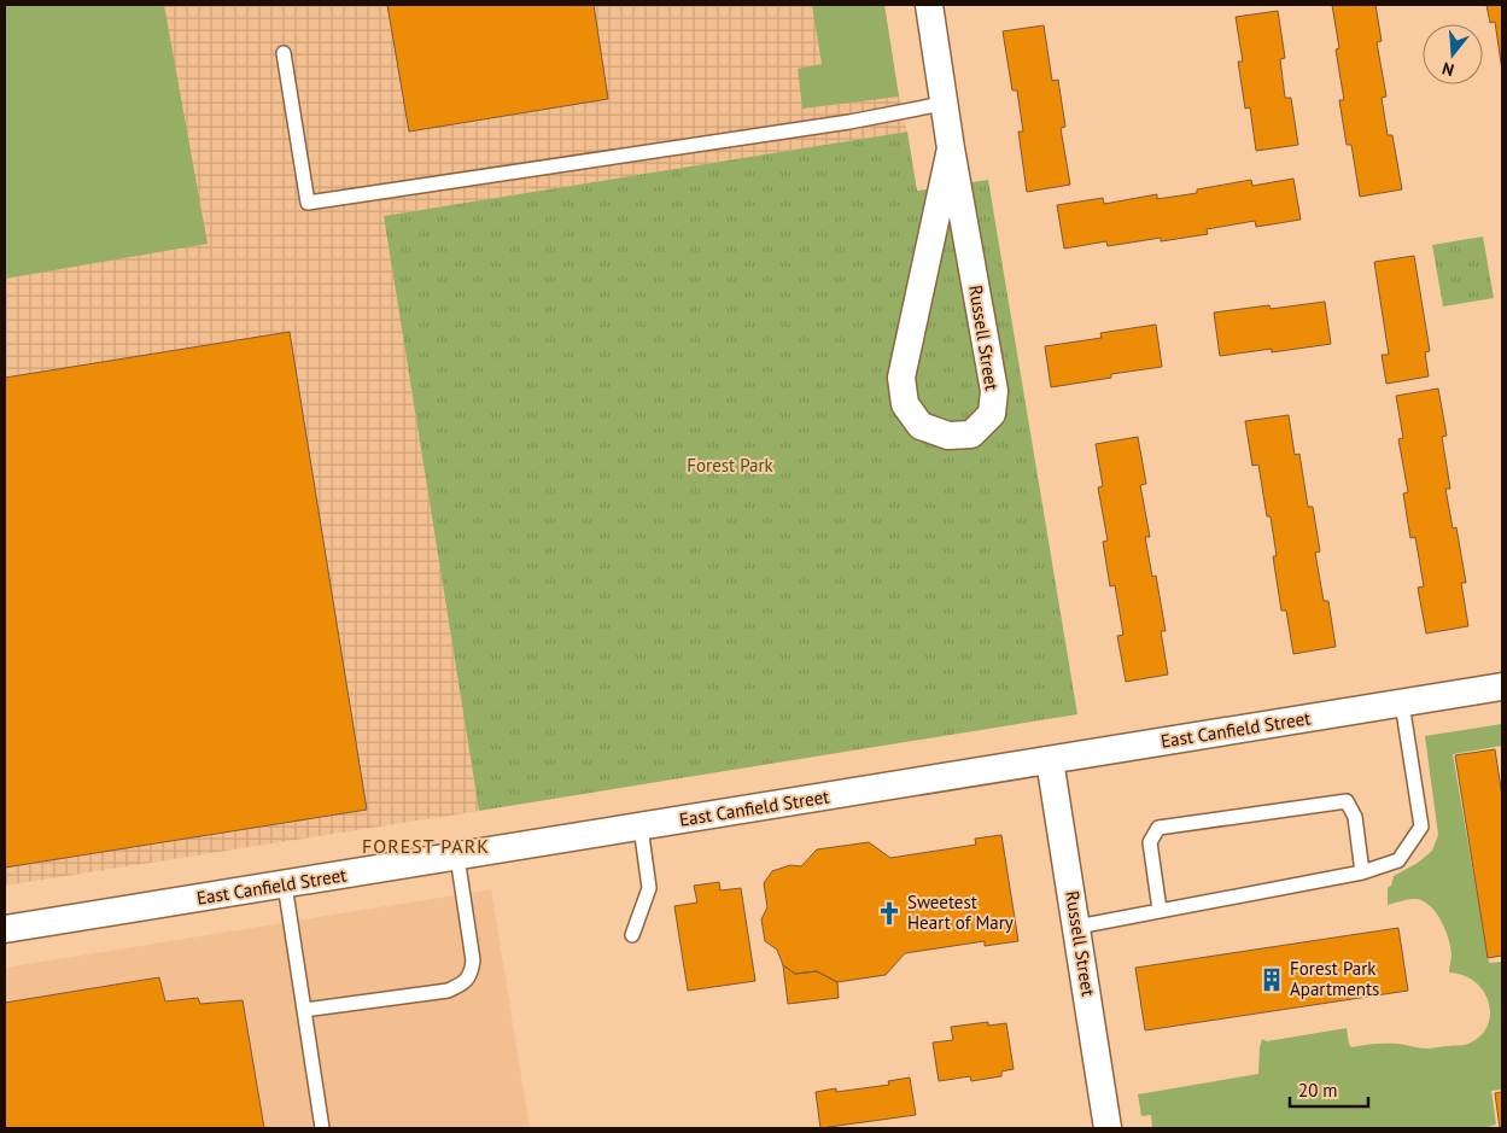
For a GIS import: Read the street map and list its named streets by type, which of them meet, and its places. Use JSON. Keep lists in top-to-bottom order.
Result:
{
  "streets": {
    "street": ["Russell Street", "East Canfield Street"]
  },
  "crossings": [
    ["Russell Street", "East Canfield Street"]
  ],
  "districts": ["FOREST PARK"],
  "parks": ["Forest Park"],
  "places": {
    "church": ["Sweetest Heart of Mary"],
    "building": ["Forest Park Apartments"]
  },
  "scale_bar": "20 m",
  "north": "bottom"
}
